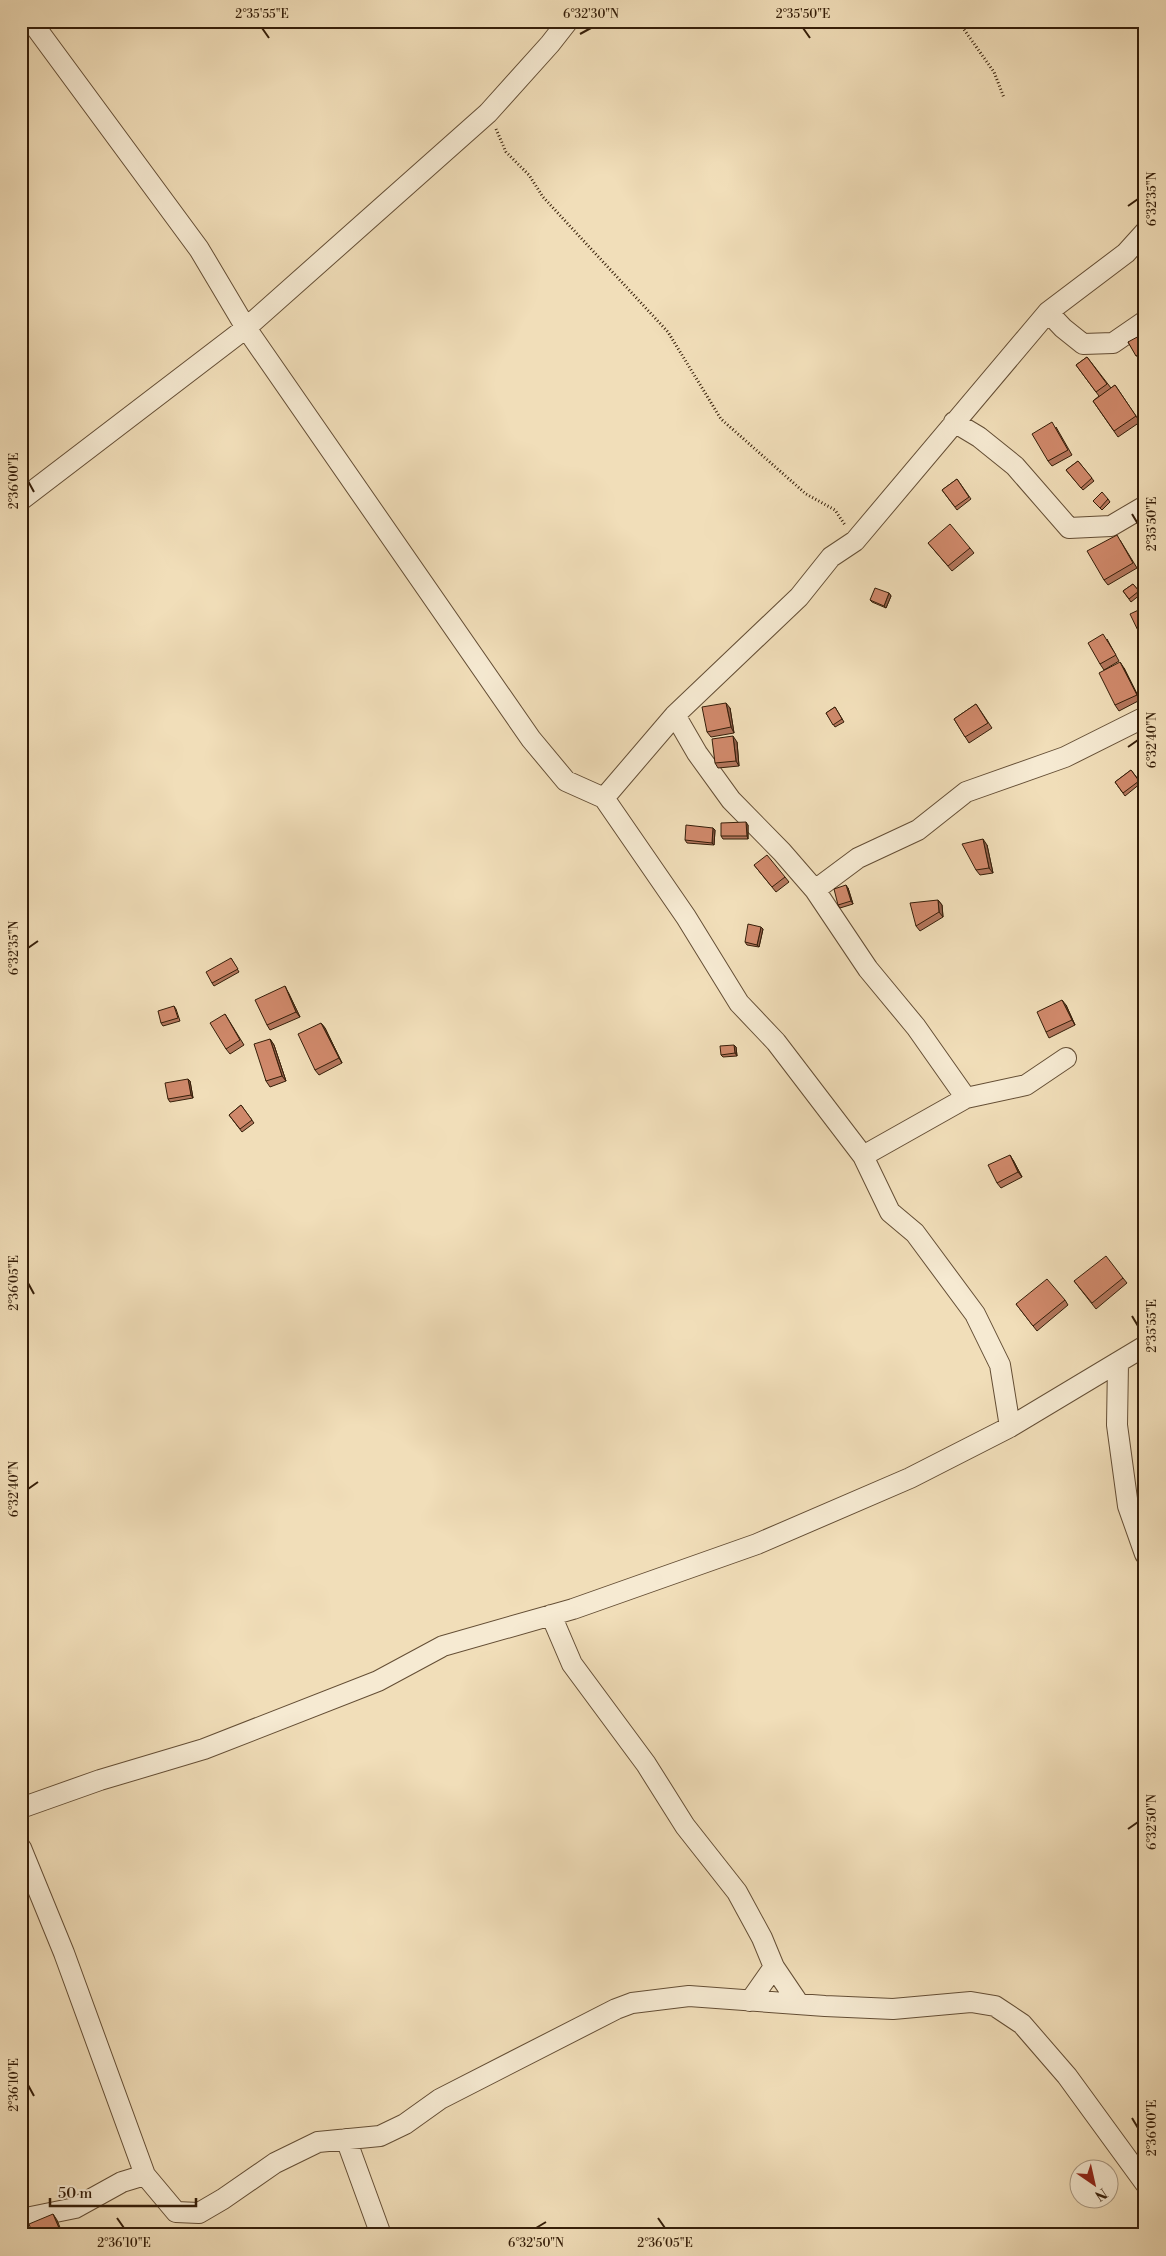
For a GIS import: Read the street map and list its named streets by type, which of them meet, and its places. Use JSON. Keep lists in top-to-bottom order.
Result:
{
  "scale_bar": "50 m",
  "north": "bottom right",
  "coordinates": [
    "2°35'55\"E",
    "6°32'30\"N",
    "2°35'50\"E",
    "6°32'35\"N",
    "2°36'00\"E",
    "6°32'40\"N",
    "2°36'05\"E",
    "6°32'50\"N",
    "2°36'10\"E"
  ]
}
